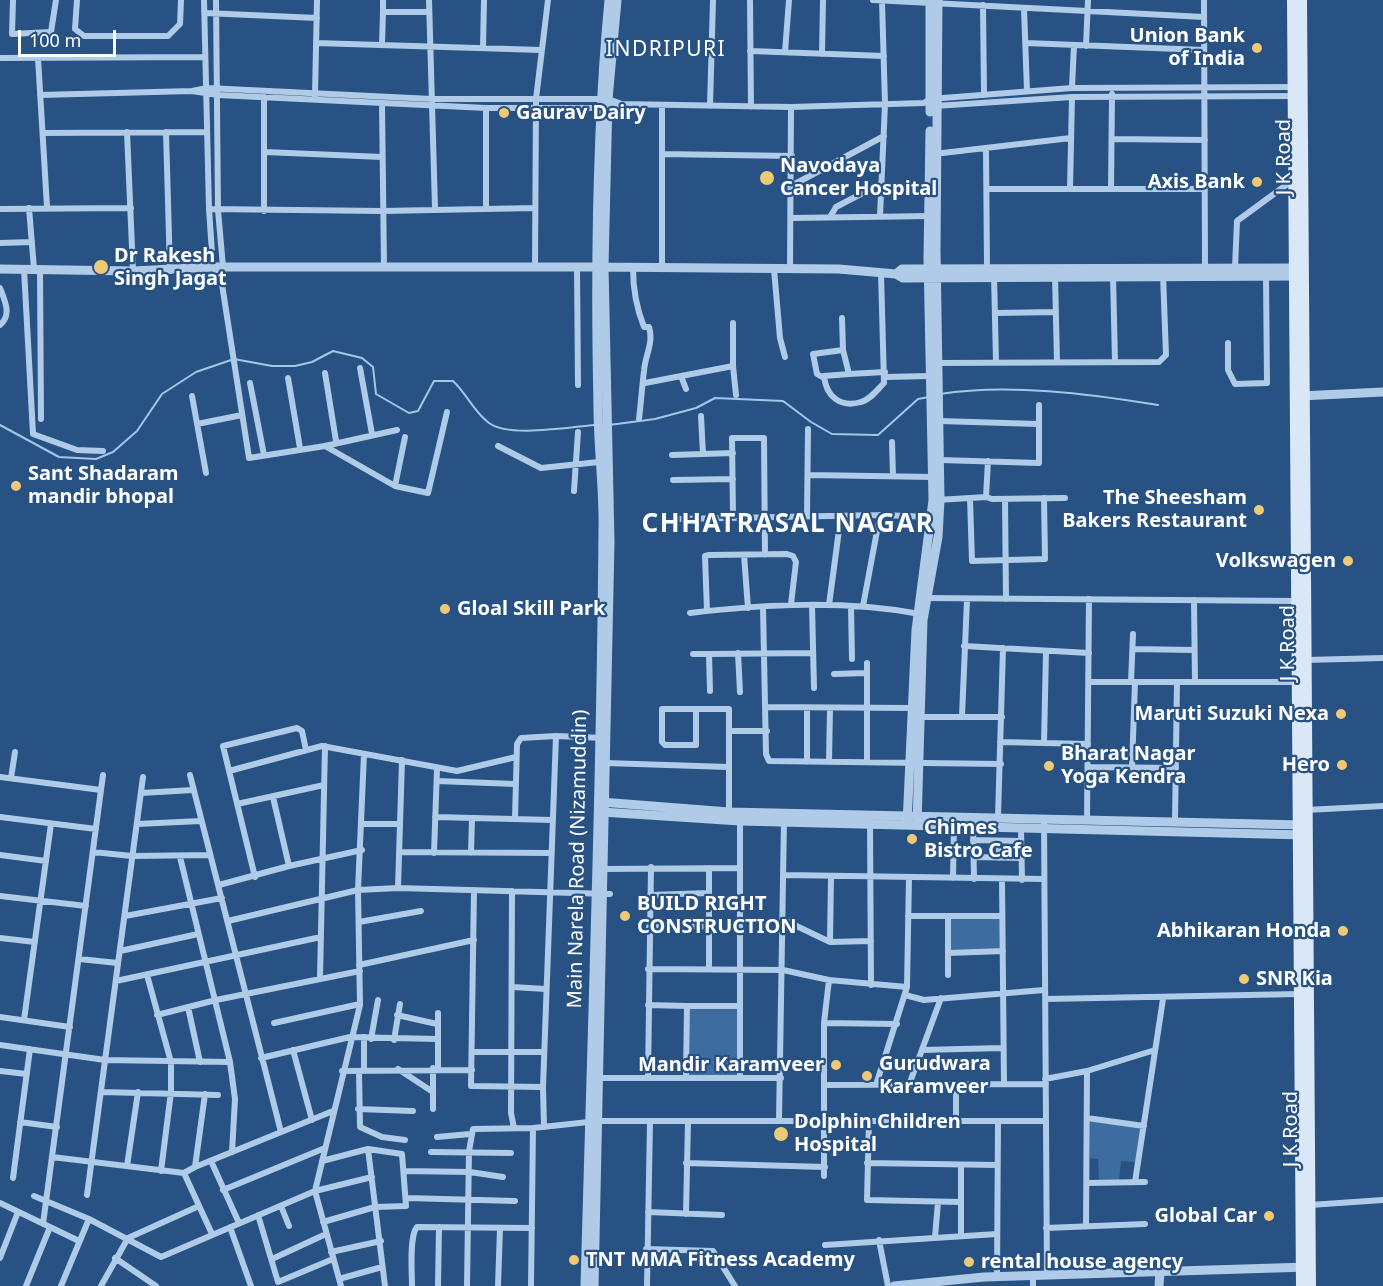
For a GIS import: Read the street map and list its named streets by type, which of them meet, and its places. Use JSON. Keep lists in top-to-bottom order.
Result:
{
  "streets": {
    "main road": ["J K Road"],
    "street": ["Main Narela Road (Nizamuddin)"]
  },
  "districts": ["INDRIPURI", "CHHATRASAL NAGAR"],
  "places": [
    "Union Bank of India",
    "Gaurav Dairy",
    "Navodaya Cancer Hospital",
    "Axis Bank",
    "Dr Rakesh Singh Jagat",
    "Sant Shadaram mandir bhopal",
    "The Sheesham Bakers Restaurant",
    "Volkswagen",
    "Gloal Skill Park",
    "Maruti Suzuki Nexa",
    "Hero",
    "Bharat Nagar Yoga Kendra",
    "Chimes Bistro Cafe",
    "BUILD RIGHT CONSTRUCTION",
    "Abhikaran Honda",
    "SNR Kia",
    "Mandir Karamveer",
    "Gurudwara Karamveer",
    "Dolphin Children Hospital",
    "Global Car",
    "TNT MMA Fitness Academy",
    "rental house agency"
  ],
  "scale_bar": "100 m"
}
